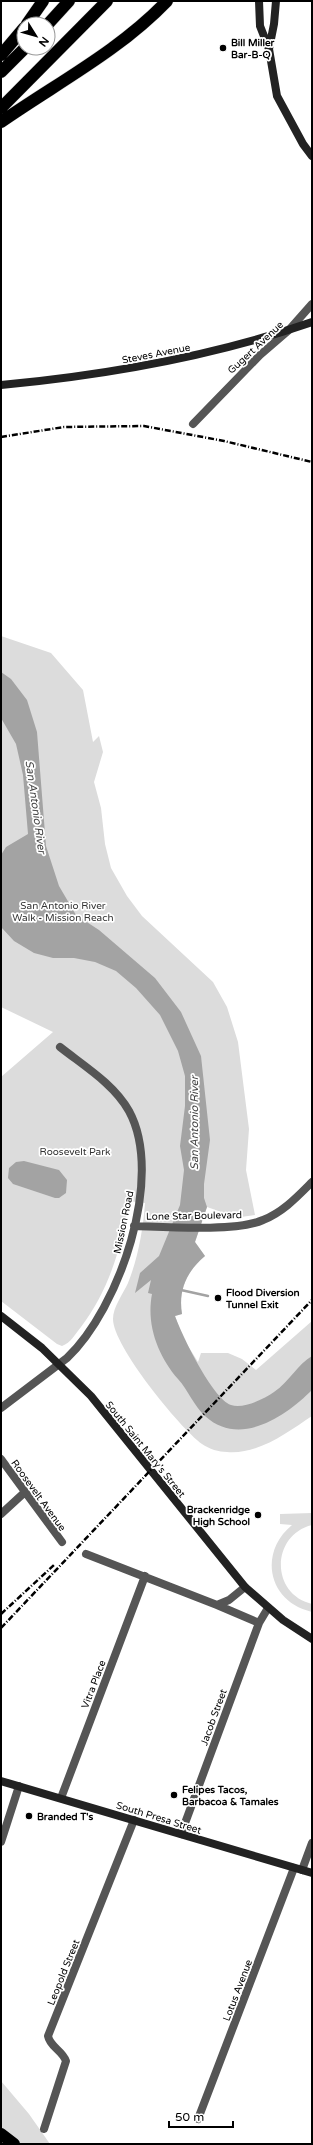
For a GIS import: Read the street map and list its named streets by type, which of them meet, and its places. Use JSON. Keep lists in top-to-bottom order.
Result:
{
  "streets": {
    "main road": ["Steves Avenue", "South Saint Mary's Street", "South Presa Street"],
    "street": [
      "Gugert Avenue",
      "Lone Star Boulevard",
      "Mission Road",
      "Roosevelt Avenue",
      "Vitra Place",
      "Jacob Street",
      "Leopold Street",
      "Lotus Avenue"
    ]
  },
  "crossings": [
    ["Gugert Avenue", "Steves Avenue"],
    ["Lone Star Boulevard", "Mission Road"],
    ["Mission Road", "South Saint Mary's Street"],
    ["South Saint Mary's Street", "Jacob Street"],
    ["Vitra Place", "South Presa Street"],
    ["Jacob Street", "South Presa Street"],
    ["South Presa Street", "Leopold Street"],
    ["South Presa Street", "Lotus Avenue"]
  ],
  "water": ["San Antonio River"],
  "parks": ["San Antonio River Walk - Mission Reach", "Roosevelt Park"],
  "places": [
    "Bill Miller Bar-B-Q",
    "Flood Diversion Tunnel Exit",
    "Brackenridge High School",
    "Felipes Tacos, Barbacoa & Tamales",
    "Branded T's"
  ],
  "scale_bar": "50 m",
  "north": "bottom right"
}
